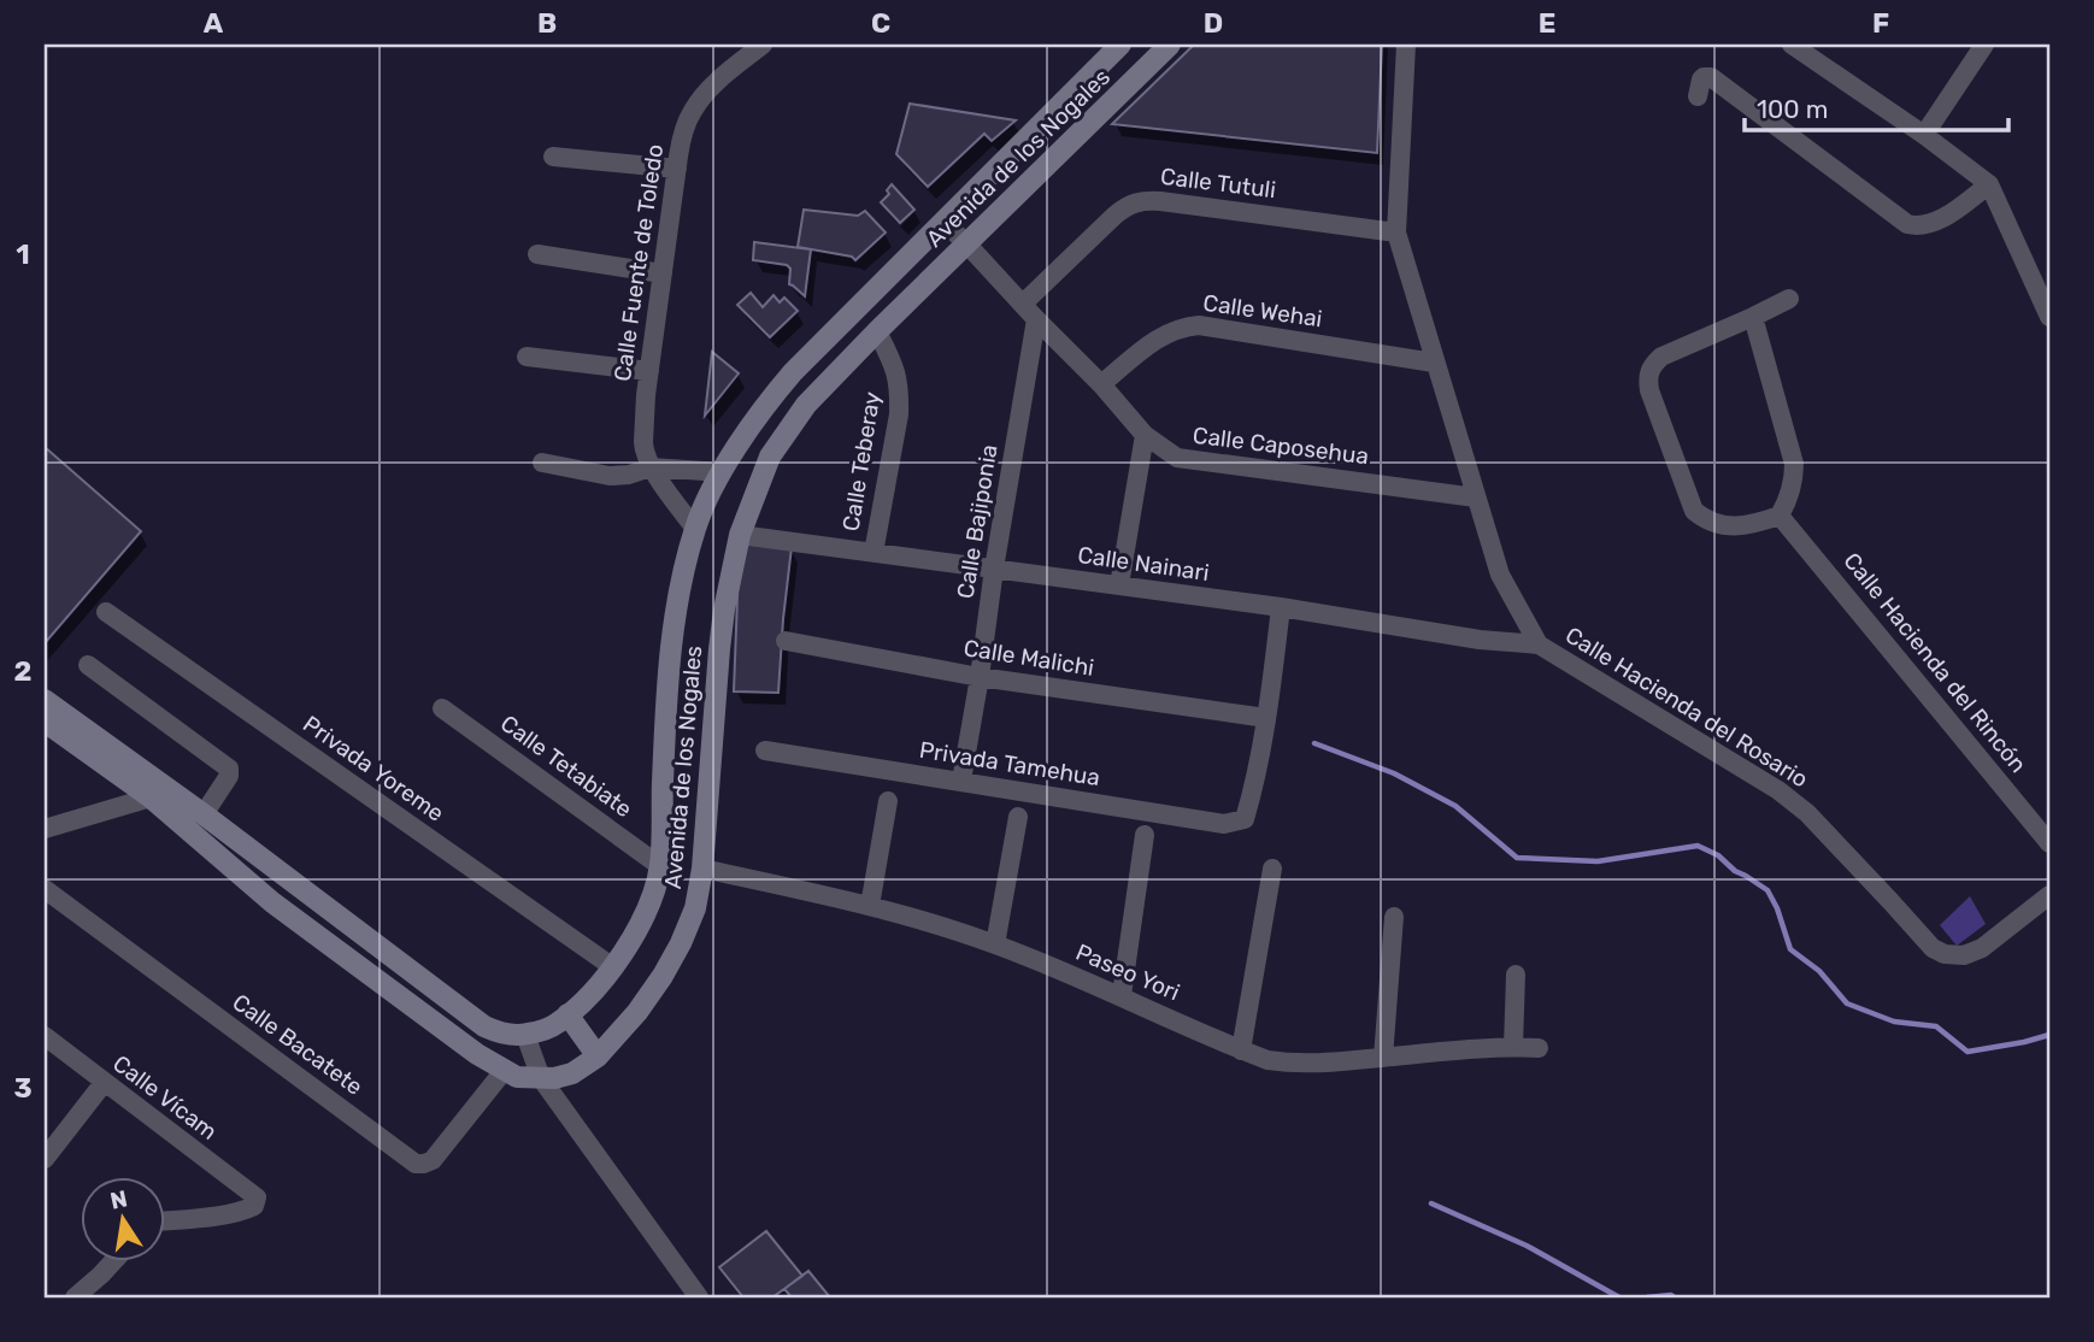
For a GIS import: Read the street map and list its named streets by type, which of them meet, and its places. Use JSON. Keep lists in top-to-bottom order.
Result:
{
  "streets": {
    "main road": ["Avenida de los Nogales"],
    "street": [
      "Calle Tutuli",
      "Calle Fuente de Toledo",
      "Calle Wehai",
      "Calle Caposehua",
      "Calle Teberay",
      "Calle Bajiponia",
      "Calle Nainari",
      "Calle Malichi",
      "Calle Hacienda del Rincón",
      "Calle Hacienda del Rosario",
      "Privada Tamehua",
      "Calle Tetabiate",
      "Privada Yoreme",
      "Paseo Yori",
      "Calle Bacatete",
      "Calle Vícam"
    ]
  },
  "crossings": [
    ["Avenida de los Nogales", "Calle Fuente de Toledo"],
    ["Avenida de los Nogales", "Calle Caposehua"],
    ["Avenida de los Nogales", "Calle Teberay"],
    ["Avenida de los Nogales", "Calle Nainari"],
    ["Avenida de los Nogales", "Calle Tetabiate"],
    ["Avenida de los Nogales", "Privada Yoreme"],
    ["Avenida de los Nogales", "Paseo Yori"],
    ["Avenida de los Nogales", "Calle Bacatete"],
    ["Calle Tutuli", "Calle Caposehua"],
    ["Calle Tutuli", "Calle Bajiponia"],
    ["Calle Tutuli", "Calle Hacienda del Rosario"],
    ["Calle Wehai", "Calle Caposehua"],
    ["Calle Wehai", "Calle Hacienda del Rosario"],
    ["Calle Caposehua", "Calle Bajiponia"],
    ["Calle Caposehua", "Calle Hacienda del Rosario"],
    ["Calle Teberay", "Calle Nainari"],
    ["Calle Bajiponia", "Calle Nainari"],
    ["Calle Bajiponia", "Calle Malichi"],
    ["Calle Bajiponia", "Privada Tamehua"],
    ["Calle Nainari", "Calle Hacienda del Rosario"],
    ["Calle Malichi", "Privada Tamehua"]
  ],
  "scale_bar": "100 m",
  "north": "top",
  "grid": {
    "columns": [
      "A",
      "B",
      "C",
      "D",
      "E",
      "F"
    ],
    "rows": ["1", "2", "3"]
  }
}
